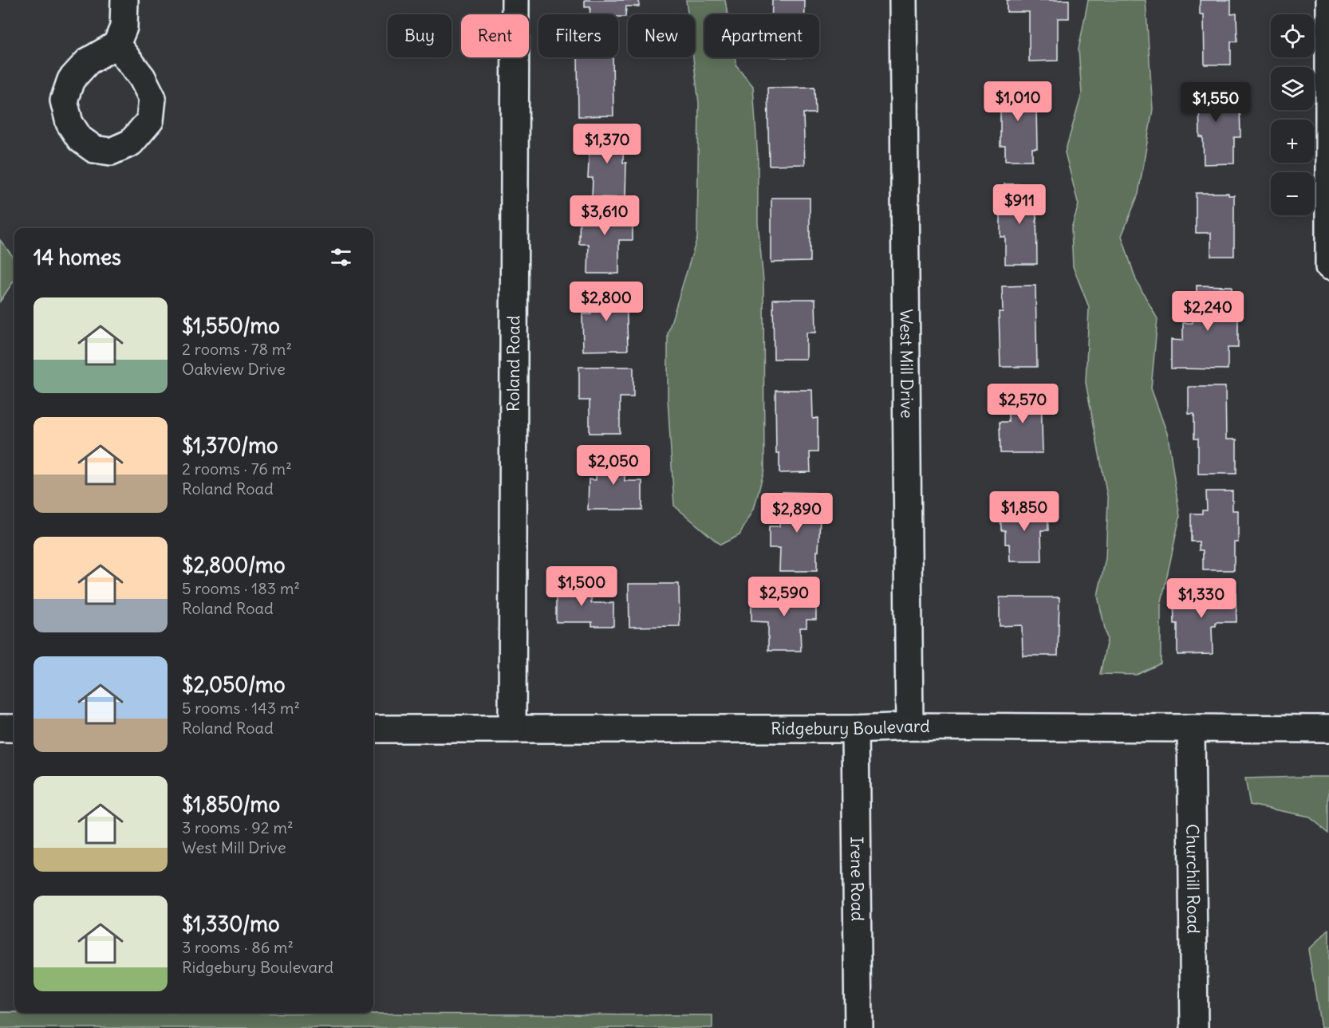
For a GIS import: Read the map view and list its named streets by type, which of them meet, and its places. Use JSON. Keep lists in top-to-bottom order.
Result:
{
  "streets": {
    "street": [
      "West Mill Drive",
      "Roland Road",
      "Ridgebury Boulevard",
      "Irene Road",
      "Churchill Road"
    ]
  },
  "crossings": [
    ["West Mill Drive", "Ridgebury Boulevard"],
    ["Roland Road", "Ridgebury Boulevard"],
    ["Ridgebury Boulevard", "Irene Road"],
    ["Ridgebury Boulevard", "Churchill Road"]
  ],
  "page": {
    "map_buttons": ["+", "−"],
    "chip": [
      "Buy",
      "Rent",
      "Filters",
      "New",
      "Apartment"
    ],
    "price": [
      "$1,010",
      "$1,550",
      "$1,370",
      "$911",
      "$3,610",
      "$2,800",
      "$2,240",
      "$2,570",
      "$2,050",
      "$1,850",
      "$2,890",
      "$1,500",
      "$2,590",
      "$1,330"
    ],
    "heading": "14 homes",
    "list": [
      {
        "name": "$1,550/mo",
        "note": "2 rooms · 78 m² · Oakview Drive"
      },
      {
        "name": "$1,370/mo",
        "note": "2 rooms · 76 m² · Roland Road"
      },
      {
        "name": "$2,800/mo",
        "note": "5 rooms · 183 m² · Roland Road"
      },
      {
        "name": "$2,050/mo",
        "note": "5 rooms · 143 m² · Roland Road"
      },
      {
        "name": "$1,850/mo",
        "note": "3 rooms · 92 m² · West Mill Drive"
      },
      {
        "name": "$1,330/mo",
        "note": "3 rooms · 86 m² · Ridgebury Boulevard"
      }
    ]
  }
}
